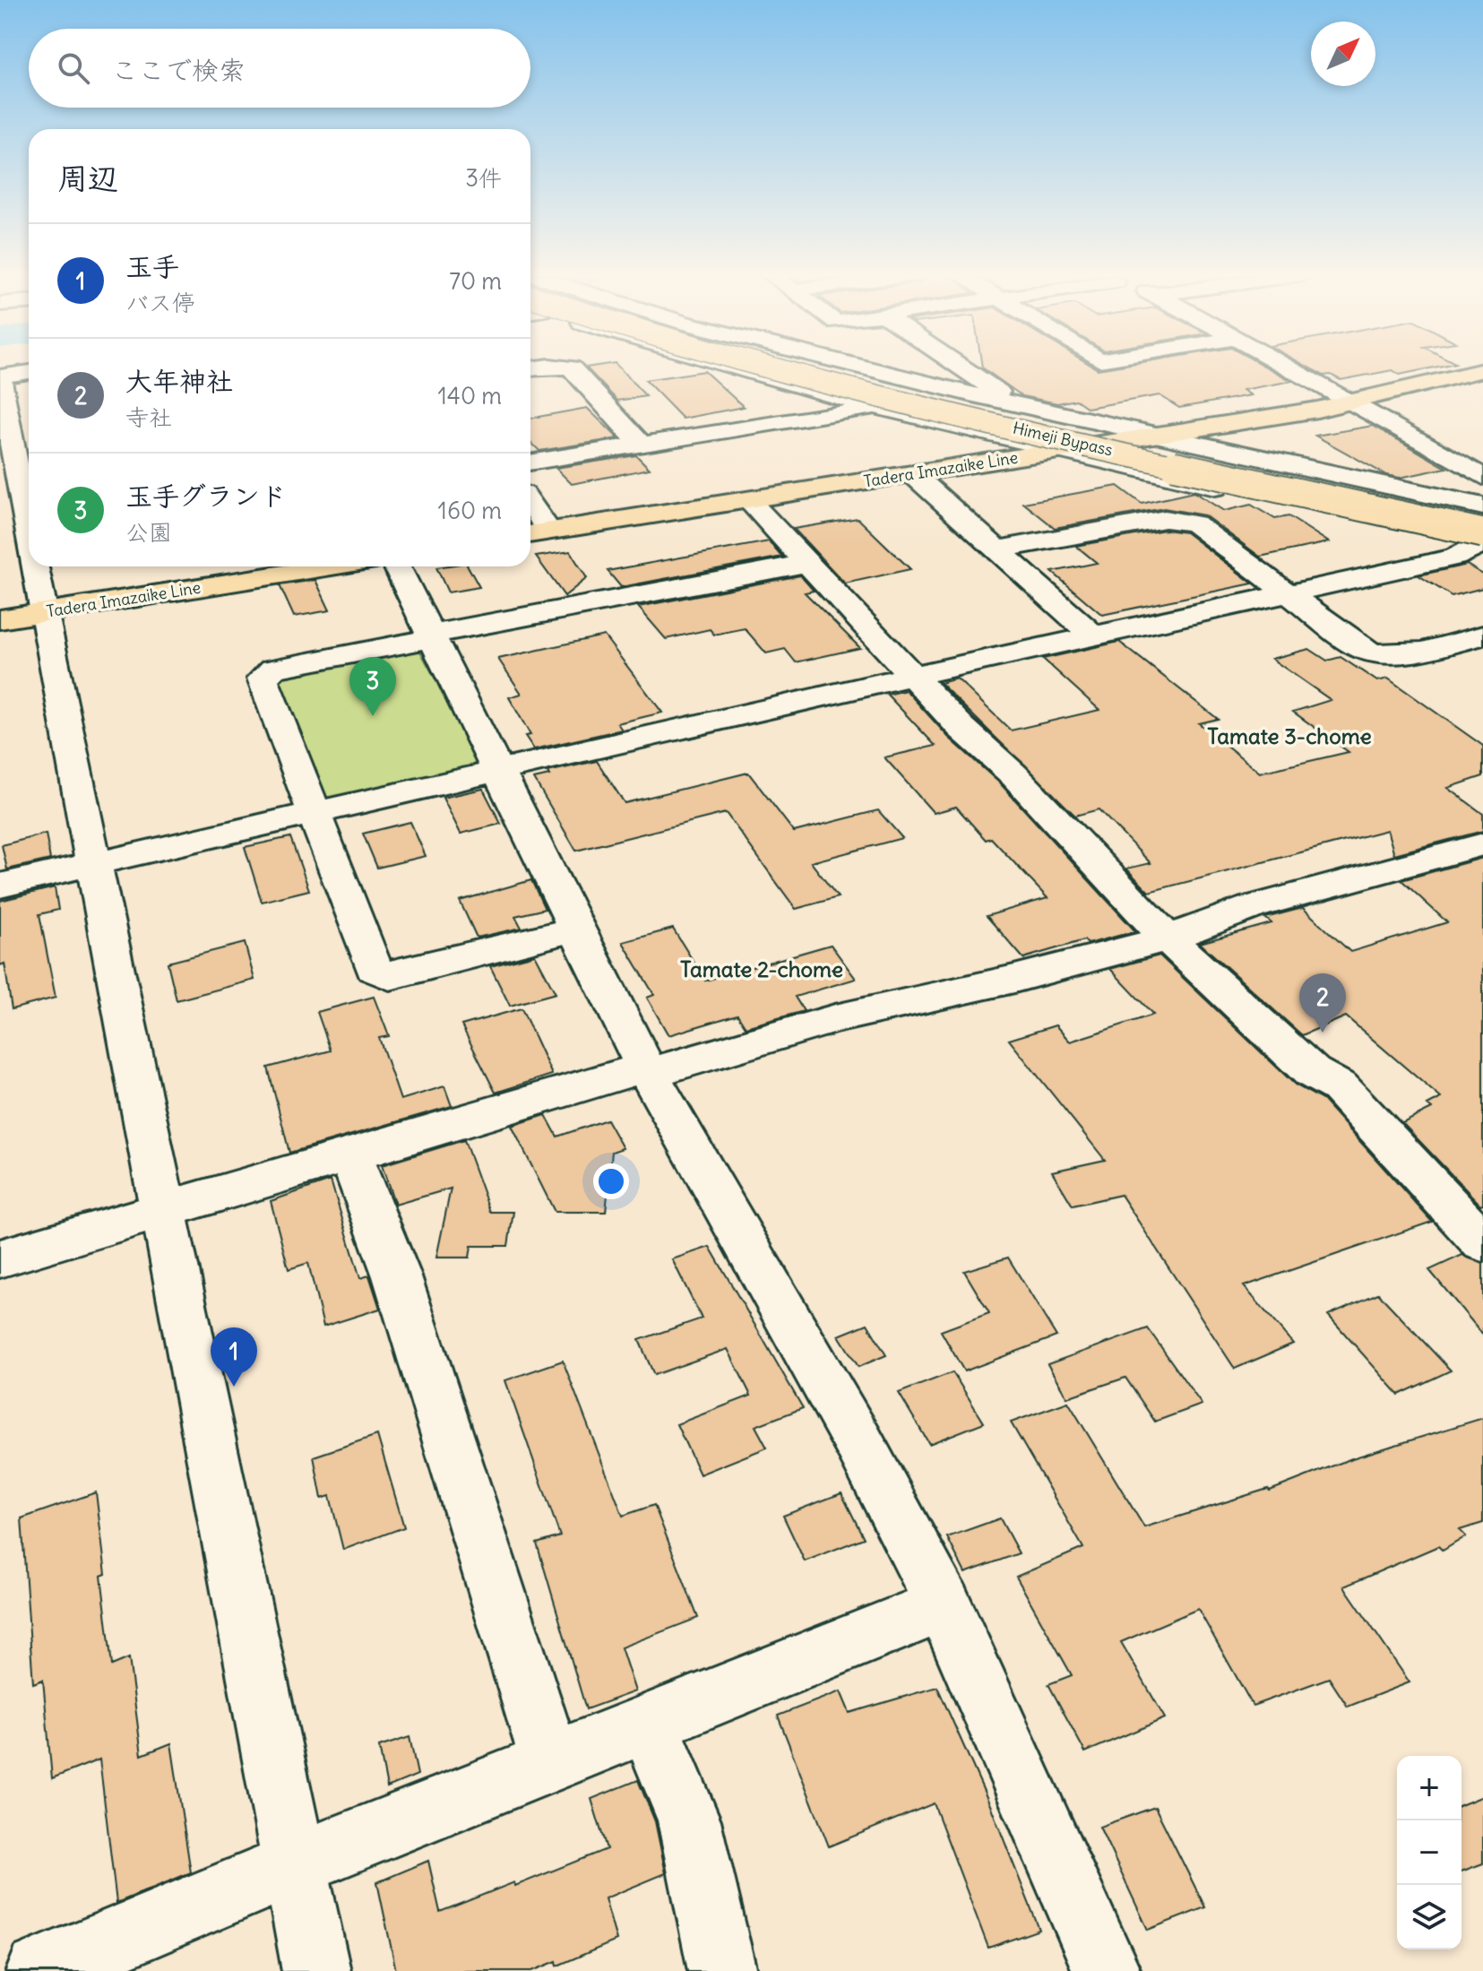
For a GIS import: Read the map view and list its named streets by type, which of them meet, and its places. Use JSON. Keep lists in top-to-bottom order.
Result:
{
  "streets": {
    "main road": ["Himeji Bypass", "Tadera Imazaike Line"]
  },
  "districts": ["Tamate 3-chome", "Tamate 2-chome"],
  "north": "top right",
  "page": {
    "search": "ここで検索",
    "heading": ["周辺", "3件"],
    "list": [
      {
        "mark": "1",
        "name": "玉手",
        "note": "バス停",
        "value": "70 m"
      },
      {
        "mark": "2",
        "name": "大年神社",
        "note": "寺社",
        "value": "140 m"
      },
      {
        "mark": "3",
        "name": "玉手グランド",
        "note": "公園",
        "value": "160 m"
      }
    ],
    "pins": ["3", "2", "1"],
    "map_buttons": ["+", "−"]
  }
}
